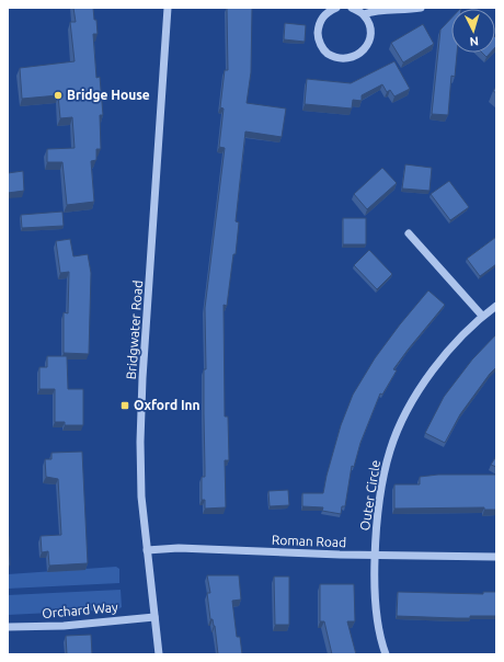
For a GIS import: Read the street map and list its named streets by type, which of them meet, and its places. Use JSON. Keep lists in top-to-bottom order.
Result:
{
  "streets": {
    "street": [
      "Bridgwater Road",
      "Outer Circle",
      "Roman Road",
      "Orchard Way"
    ]
  },
  "crossings": [
    ["Bridgwater Road", "Roman Road"],
    ["Bridgwater Road", "Orchard Way"],
    ["Outer Circle", "Roman Road"]
  ],
  "places": {
    "other": ["Bridge House"],
    "transit": ["Oxford Inn"]
  },
  "north": "bottom"
}
